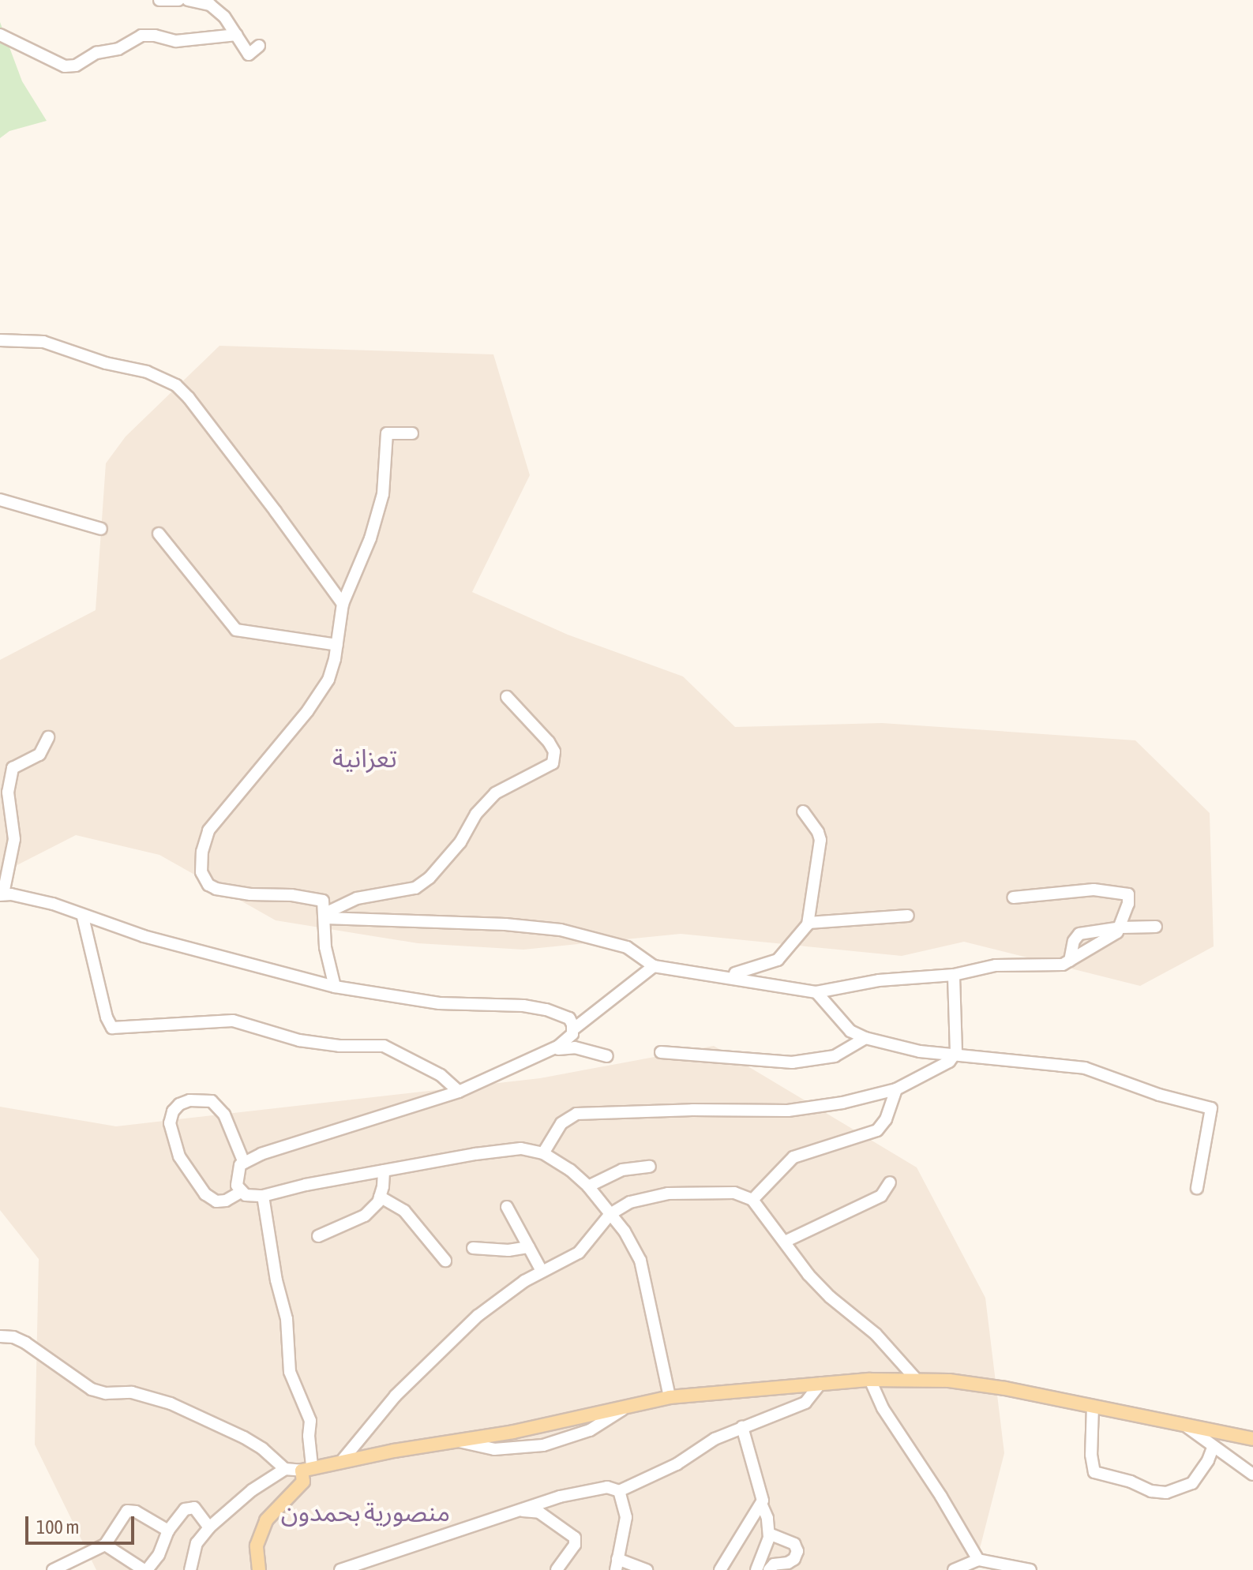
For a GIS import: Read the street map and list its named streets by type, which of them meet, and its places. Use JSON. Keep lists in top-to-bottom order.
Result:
{
  "districts": ["تعزانية", "منصورية بحمدون"],
  "scale_bar": "100 m"
}
